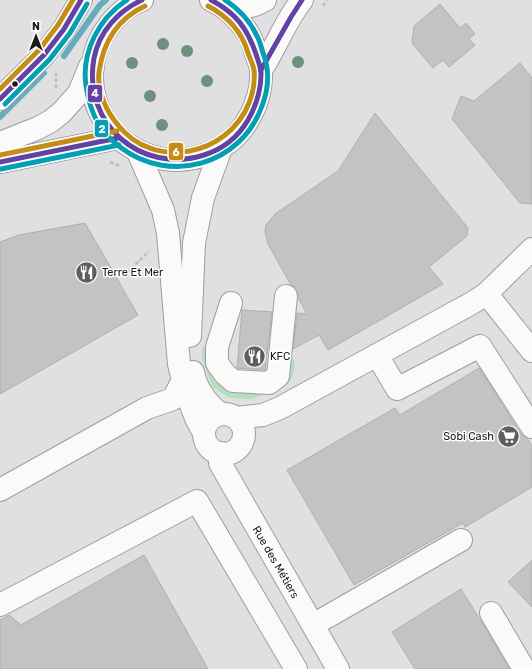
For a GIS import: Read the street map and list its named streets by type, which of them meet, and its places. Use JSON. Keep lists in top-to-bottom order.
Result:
{
  "streets": {
    "street": ["Rue des Métiers"]
  },
  "places": {
    "restaurant": ["Terre Et Mer", "KFC"],
    "supermarket": ["Sobi Cash"]
  },
  "lines": ["transit line 4", "transit line 2", "transit line 6"],
  "north": "top"
}
